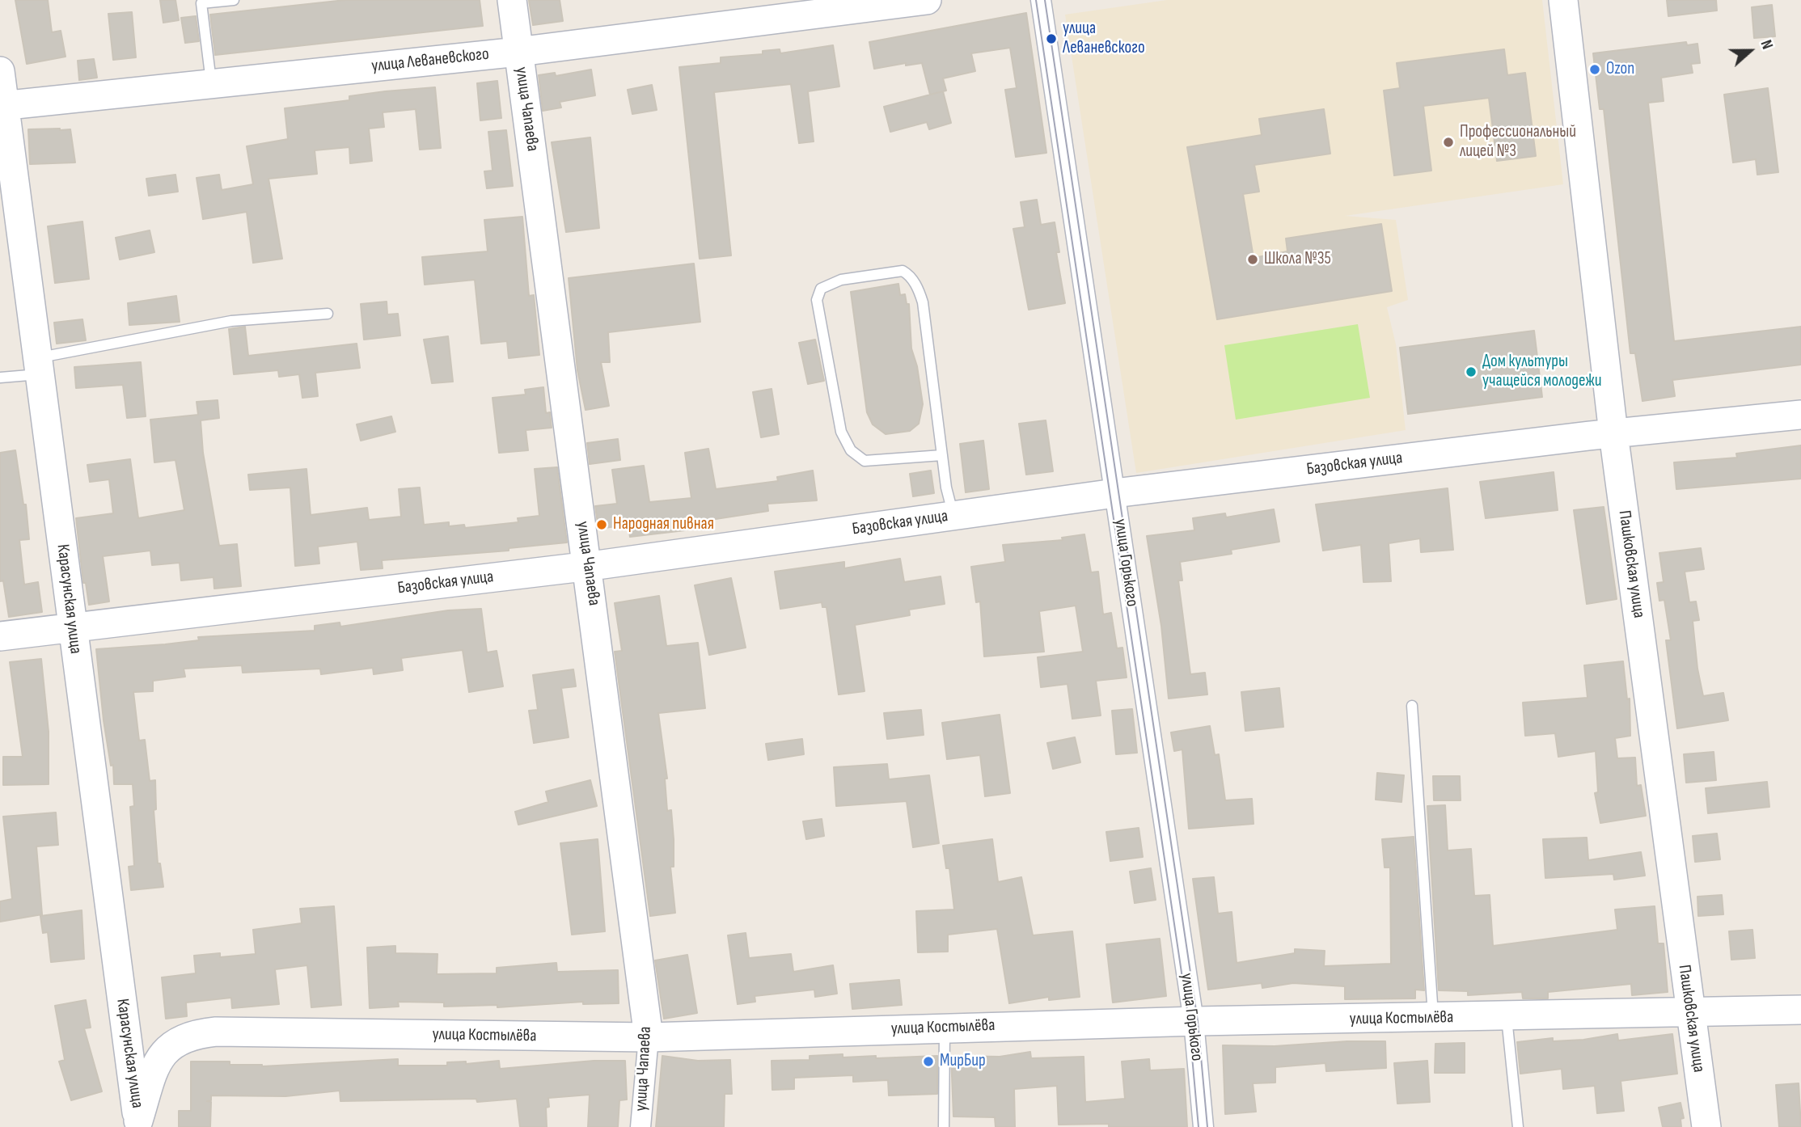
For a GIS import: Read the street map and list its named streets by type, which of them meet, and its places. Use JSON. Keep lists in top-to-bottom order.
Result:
{
  "streets": {
    "street": [
      "улица Леваневского",
      "улица Чапаева",
      "Базовская улица",
      "улица Горького",
      "Пашковская улица",
      "Карасунская улица",
      "улица Костылёва"
    ]
  },
  "crossings": [
    ["улица Леваневского", "улица Чапаева"],
    ["улица Леваневского", "Карасунская улица"],
    ["улица Чапаева", "Базовская улица"],
    ["улица Чапаева", "улица Костылёва"],
    ["Базовская улица", "улица Горького"],
    ["Базовская улица", "Пашковская улица"],
    ["Базовская улица", "Карасунская улица"],
    ["улица Горького", "улица Костылёва"],
    ["Пашковская улица", "улица Костылёва"],
    ["Карасунская улица", "улица Костылёва"]
  ],
  "places": [
    "улица Леваневского",
    "Ozon",
    "Профессиональный лицей №3",
    "Школа №35",
    "Дом культуры учащейся молодежи",
    "Народная пивная",
    "МирБир"
  ],
  "north": "right"
}
